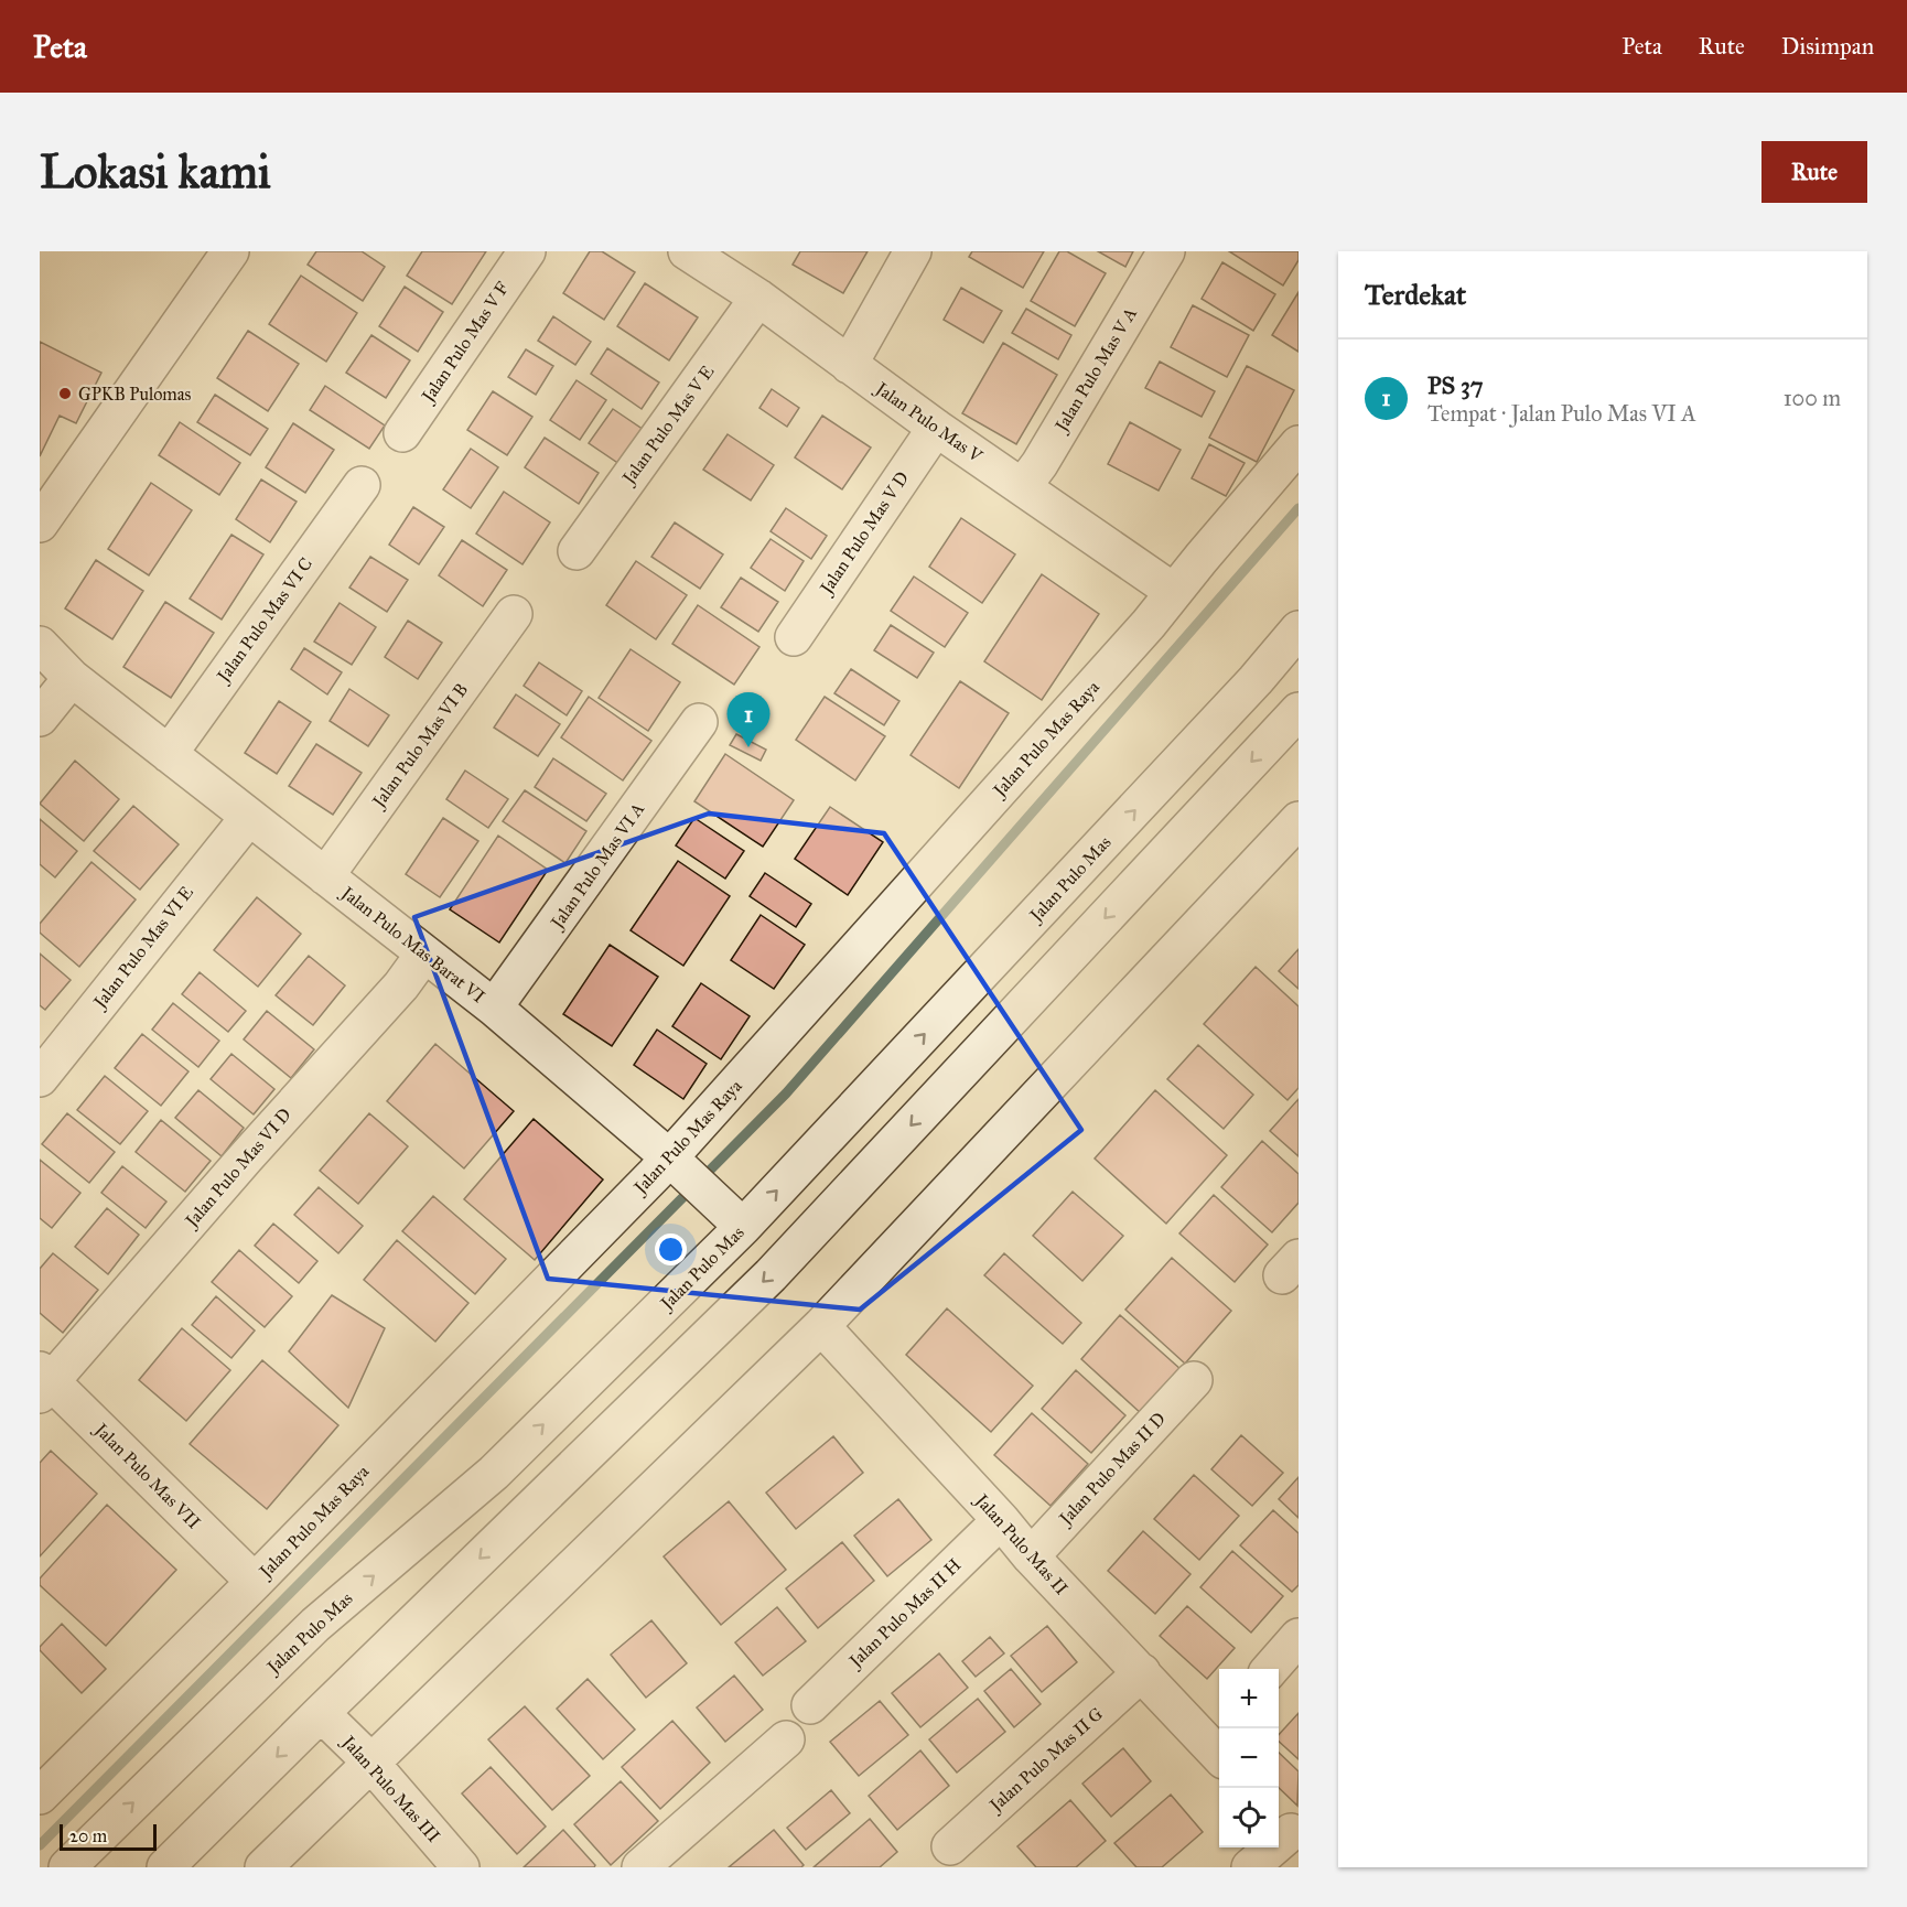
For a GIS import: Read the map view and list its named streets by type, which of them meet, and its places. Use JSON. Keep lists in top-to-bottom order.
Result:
{
  "streets": {
    "street": [
      "Jalan Pulo Mas V F",
      "Jalan Pulo Mas V A",
      "Jalan Pulo Mas V",
      "Jalan Pulo Mas V E",
      "Jalan Pulo Mas V D",
      "Jalan Pulo Mas VI C",
      "Jalan Pulo Mas Raya",
      "Jalan Pulo Mas VI B",
      "Jalan Pulo Mas VI A",
      "Jalan Pulo Mas",
      "Jalan Pulo Mas Barat VI",
      "Jalan Pulo Mas VI E",
      "Jalan Pulo Mas VI D",
      "Jalan Pulo Mas II D",
      "Jalan Pulo Mas VII",
      "Jalan Pulo Mas II",
      "Jalan Pulo Mas II H",
      "Jalan Pulo Mas II G",
      "Jalan Pulo Mas III"
    ]
  },
  "crossings": [
    ["Jalan Pulo Mas V A", "Jalan Pulo Mas V"],
    ["Jalan Pulo Mas V", "Jalan Pulo Mas V E"],
    ["Jalan Pulo Mas V", "Jalan Pulo Mas V D"],
    ["Jalan Pulo Mas V", "Jalan Pulo Mas Raya"],
    ["Jalan Pulo Mas VI C", "Jalan Pulo Mas Barat VI"],
    ["Jalan Pulo Mas Raya", "Jalan Pulo Mas Barat VI"],
    ["Jalan Pulo Mas Raya", "Jalan Pulo Mas VII"],
    ["Jalan Pulo Mas VI B", "Jalan Pulo Mas Barat VI"],
    ["Jalan Pulo Mas VI A", "Jalan Pulo Mas Barat VI"],
    ["Jalan Pulo Mas", "Jalan Pulo Mas Barat VI"],
    ["Jalan Pulo Mas Barat VI", "Jalan Pulo Mas VI E"],
    ["Jalan Pulo Mas Barat VI", "Jalan Pulo Mas VI D"],
    ["Jalan Pulo Mas VI D", "Jalan Pulo Mas VII"],
    ["Jalan Pulo Mas II D", "Jalan Pulo Mas II"],
    ["Jalan Pulo Mas II", "Jalan Pulo Mas II H"],
    ["Jalan Pulo Mas II", "Jalan Pulo Mas II G"]
  ],
  "places": ["GPKB Pulomas"],
  "scale_bar": "20 m",
  "page": {
    "header": "Peta",
    "nav": ["Peta", "Rute", "Disimpan"],
    "buttons": "Rute",
    "title": "Lokasi kami",
    "heading": "Terdekat",
    "list": [
      {
        "mark": "1",
        "name": "PS 37",
        "note": "Tempat · Jalan Pulo Mas VI A",
        "value": "100 m"
      }
    ],
    "pins": "1",
    "map_buttons": ["+", "−"],
    "scale": "20 m"
  }
}
